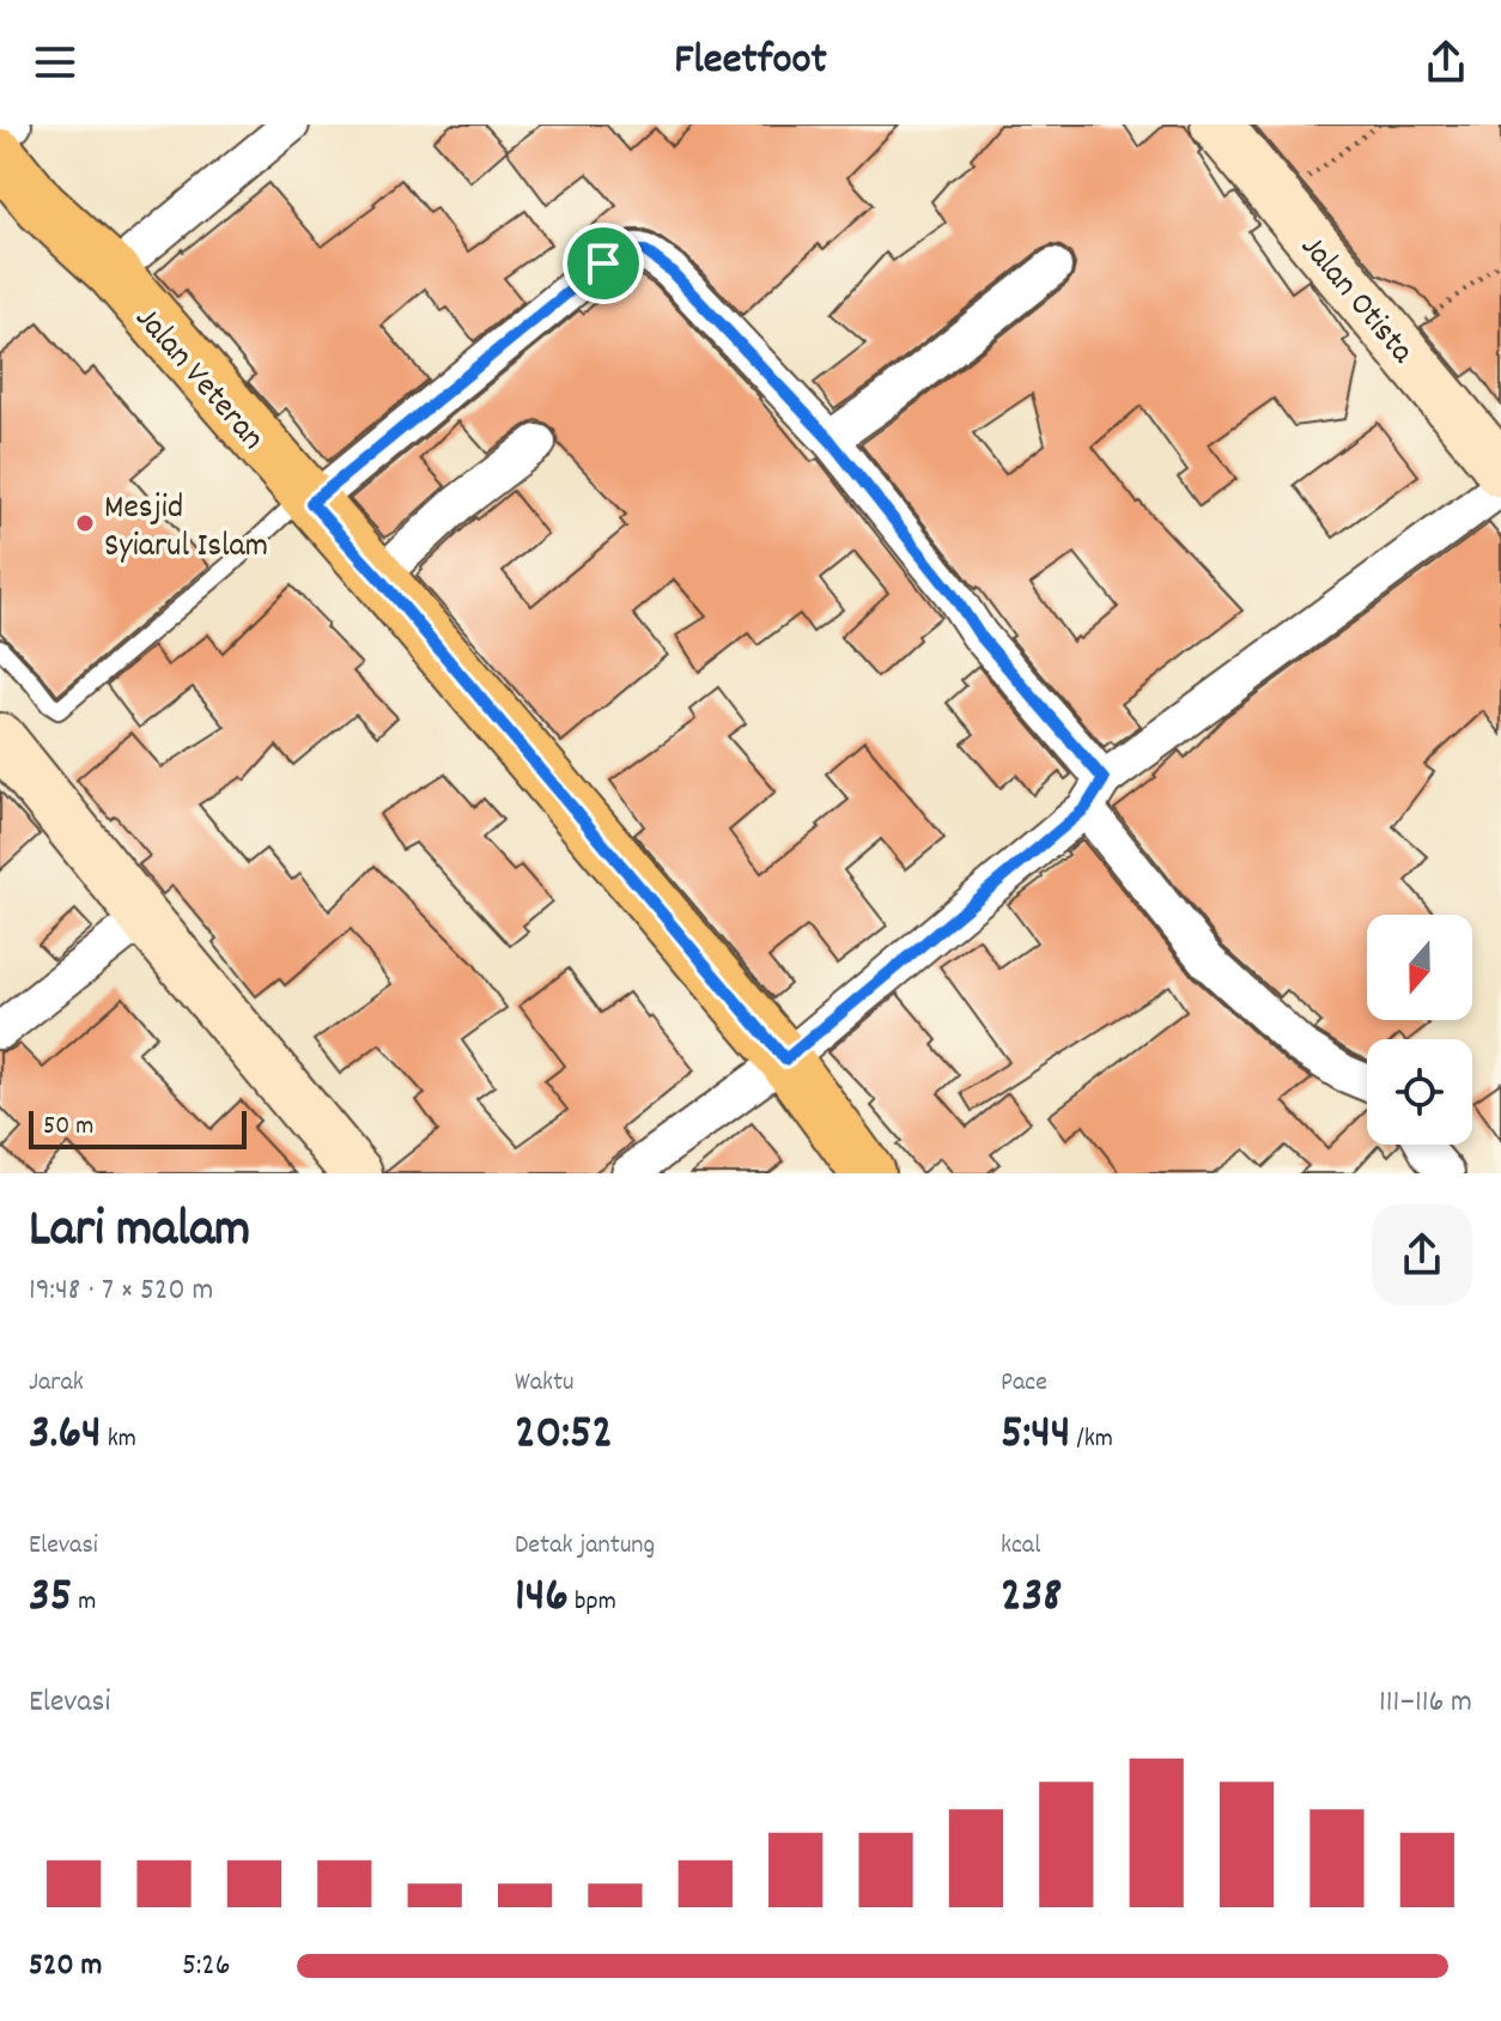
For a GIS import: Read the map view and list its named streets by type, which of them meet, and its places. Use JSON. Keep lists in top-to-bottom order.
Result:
{
  "streets": {
    "main road": ["Jalan Otista", "Jalan Veteran"]
  },
  "places": ["Mesjid Syiarul Islam"],
  "scale_bar": "50 m",
  "north": "bottom",
  "page": {
    "header": "Fleetfoot",
    "scale": "50 m",
    "heading": ["Lari malam", "19:48 · 7 × 520 m"],
    "stats": [
      ["Jarak", "3.64 km"],
      ["Waktu", "20:52"],
      ["Pace", "5:44 /km"],
      ["Elevasi", "35 m"],
      ["Detak jantung", "146 bpm"],
      ["kcal", "238"]
    ],
    "chart": ["Elevasi", "111–116 m"],
    "list": [
      {
        "name": "520 m",
        "note": "5:26"
      }
    ]
  }
}
